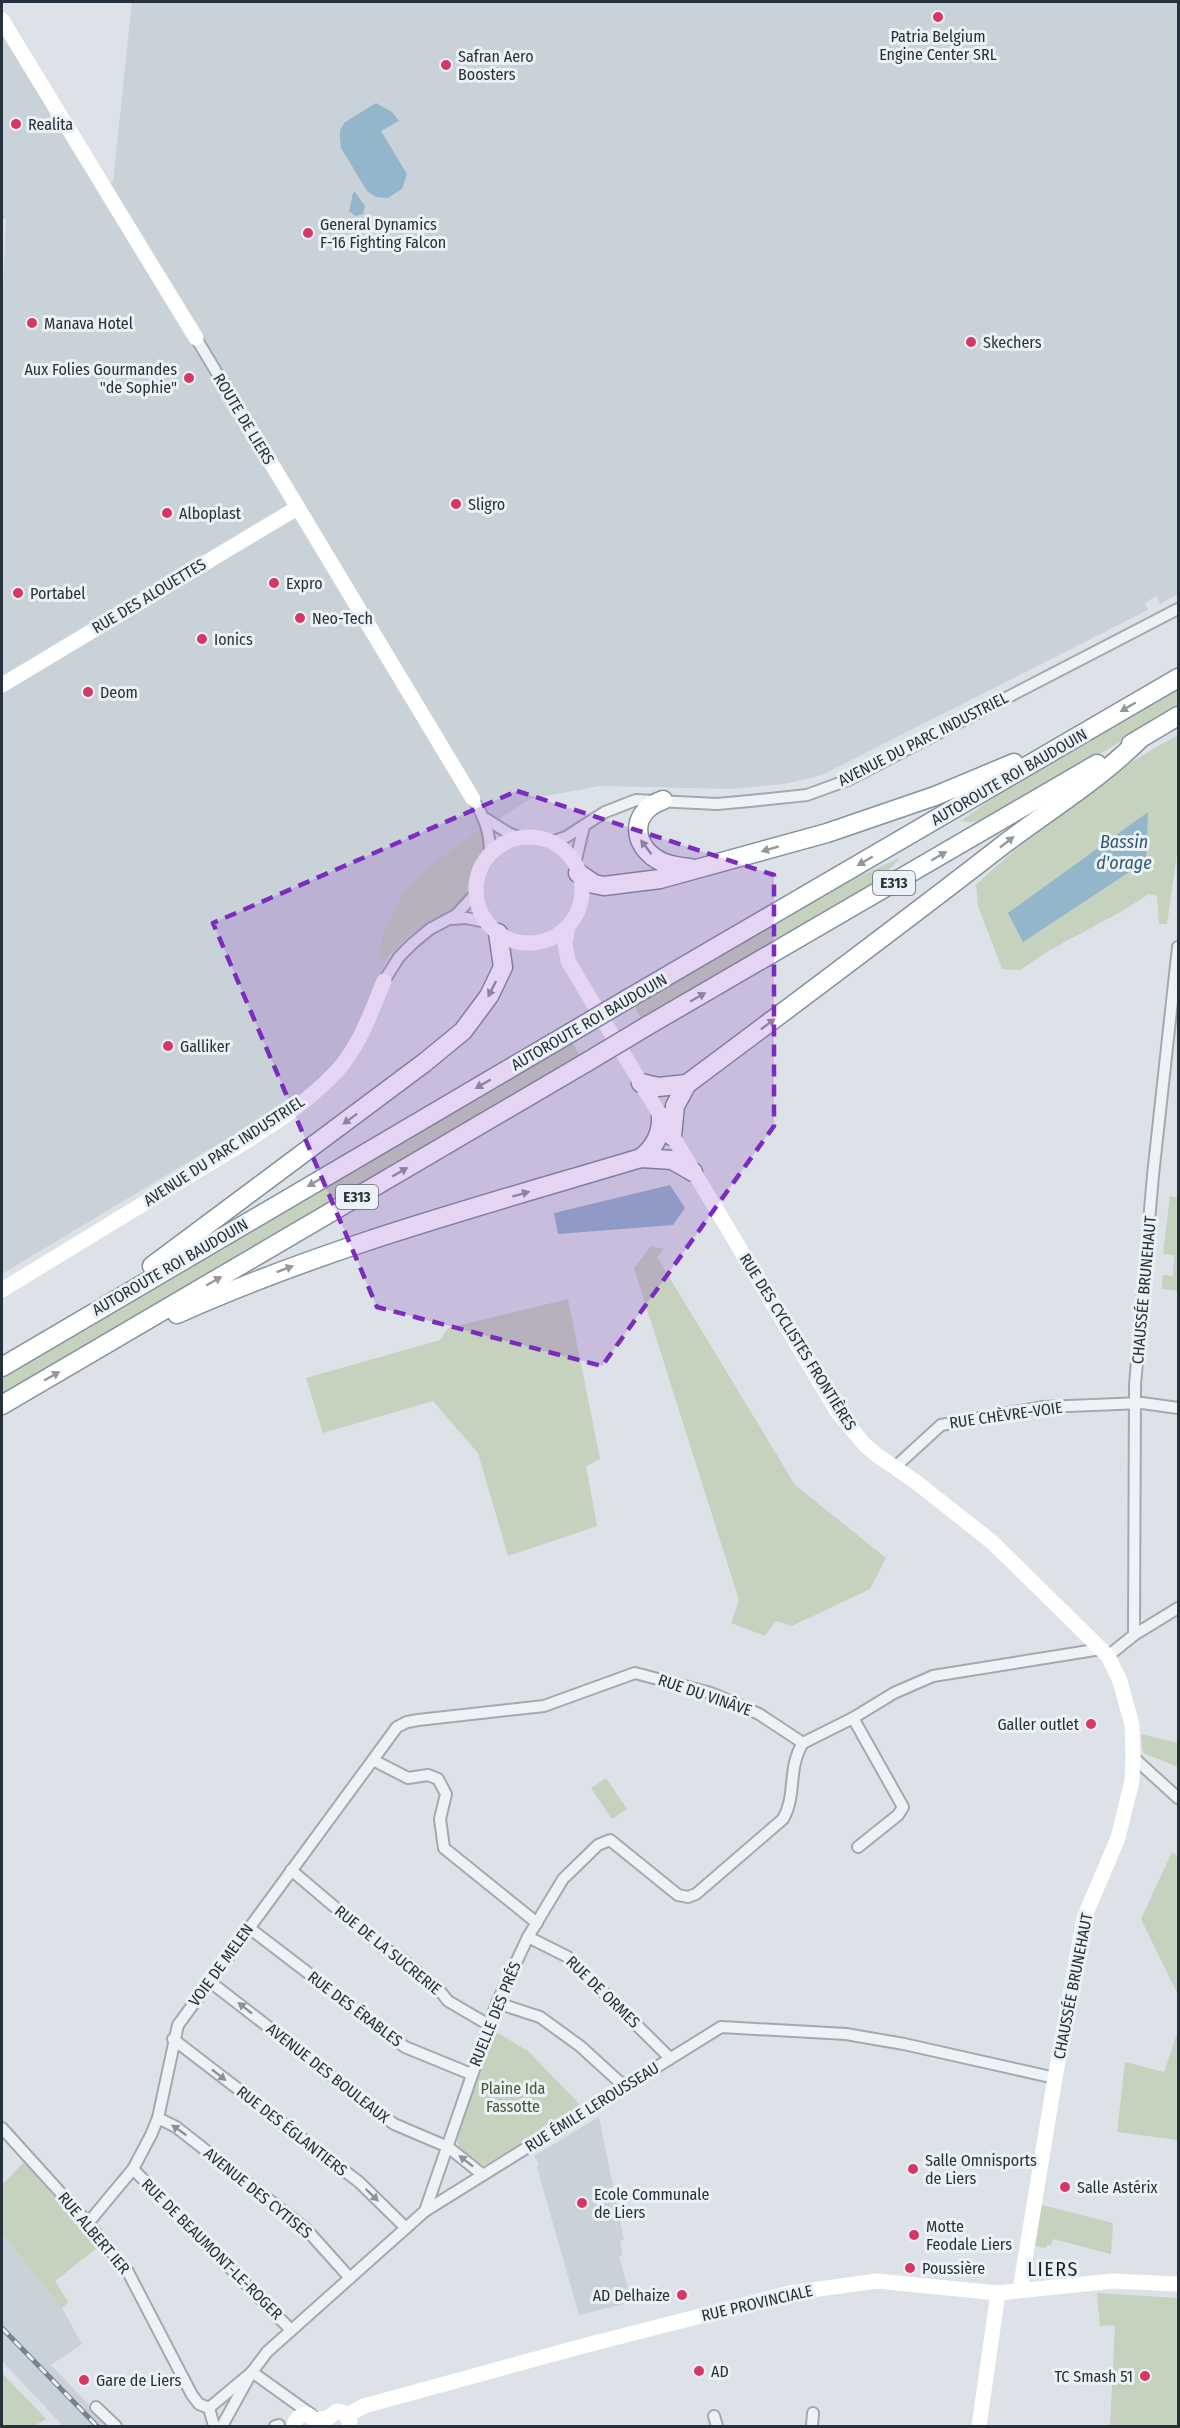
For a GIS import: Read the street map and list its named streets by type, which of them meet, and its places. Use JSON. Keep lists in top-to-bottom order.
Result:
{
  "streets": {
    "highway": ["AUTOROUTE ROI BAUDOUIN", "E313"],
    "street": [
      "ROUTE DE LIERS",
      "RUE DES ALOUETTES",
      "AVENUE DU PARC INDUSTRIEL",
      "CHAUSSÉE BRUNEHAUT",
      "RUE DES CYCLISTES FRONTIÈRES",
      "RUE CHÈVRE-VOIE",
      "RUE DU VINÂVE",
      "RUE DE LA SUCRERIE",
      "VOIE DE MELEN",
      "RUE DE ORMES",
      "RUE DES ÉRABLES",
      "RUELLE DES PRÉS",
      "AVENUE DES BOULEAUX",
      "RUE ÉMILE LEROUSSEAU",
      "RUE DES ÉGLANTIERS",
      "AVENUE DES CYTISES",
      "RUE ALBERT IER",
      "RUE DE BEAUMONT-LE-ROGER",
      "RUE PROVINCIALE"
    ]
  },
  "crossings": [
    ["ROUTE DE LIERS", "RUE DES ALOUETTES"],
    ["ROUTE DE LIERS", "AVENUE DU PARC INDUSTRIEL"],
    ["ROUTE DE LIERS", "RUE DES CYCLISTES FRONTIÈRES"],
    ["AVENUE DU PARC INDUSTRIEL", "RUE DES CYCLISTES FRONTIÈRES"],
    ["CHAUSSÉE BRUNEHAUT", "RUE DES CYCLISTES FRONTIÈRES"],
    ["CHAUSSÉE BRUNEHAUT", "RUE CHÈVRE-VOIE"],
    ["CHAUSSÉE BRUNEHAUT", "RUE ÉMILE LEROUSSEAU"],
    ["CHAUSSÉE BRUNEHAUT", "RUE PROVINCIALE"],
    ["RUE DES CYCLISTES FRONTIÈRES", "RUE CHÈVRE-VOIE"],
    ["RUE DU VINÂVE", "VOIE DE MELEN"],
    ["RUE DU VINÂVE", "RUELLE DES PRÉS"],
    ["RUE DE LA SUCRERIE", "VOIE DE MELEN"],
    ["RUE DE LA SUCRERIE", "RUELLE DES PRÉS"],
    ["VOIE DE MELEN", "RUE DES ÉRABLES"],
    ["VOIE DE MELEN", "AVENUE DES BOULEAUX"],
    ["VOIE DE MELEN", "RUE DES ÉGLANTIERS"],
    ["VOIE DE MELEN", "AVENUE DES CYTISES"],
    ["VOIE DE MELEN", "RUE ALBERT IER"],
    ["VOIE DE MELEN", "RUE DE BEAUMONT-LE-ROGER"],
    ["RUE DE ORMES", "RUELLE DES PRÉS"],
    ["RUE DE ORMES", "RUE ÉMILE LEROUSSEAU"],
    ["RUE DES ÉRABLES", "RUELLE DES PRÉS"],
    ["RUELLE DES PRÉS", "AVENUE DES BOULEAUX"],
    ["RUELLE DES PRÉS", "RUE ÉMILE LEROUSSEAU"],
    ["AVENUE DES BOULEAUX", "RUE ÉMILE LEROUSSEAU"],
    ["RUE ÉMILE LEROUSSEAU", "RUE DES ÉGLANTIERS"],
    ["RUE ÉMILE LEROUSSEAU", "AVENUE DES CYTISES"],
    ["RUE ÉMILE LEROUSSEAU", "RUE ALBERT IER"],
    ["RUE ÉMILE LEROUSSEAU", "RUE DE BEAUMONT-LE-ROGER"]
  ],
  "one_way": ["AVENUE DES BOULEAUX", "RUE DES ÉGLANTIERS", "AVENUE DES CYTISES"],
  "districts": ["LIERS"],
  "water": ["Bassin d'orage"],
  "parks": ["Plaine Ida Fassotte"],
  "places": [
    "Patria Belgium Engine Center SRL",
    "Safran Aero Boosters",
    "Realita",
    "General Dynamics F-16 Fighting Falcon",
    "Manava Hotel",
    "Skechers",
    "Aux Folies Gourmandes \"de Sophie\"",
    "Sligro",
    "Alboplast",
    "Expro",
    "Portabel",
    "Neo-Tech",
    "Ionics",
    "Deom",
    "Galliker",
    "Galler outlet",
    "Salle Omnisports de Liers",
    "Salle Astérix",
    "Ecole Communale de Liers",
    "Motte Feodale Liers",
    "Poussière",
    "AD Delhaize",
    "AD",
    "TC Smash 51",
    "Gare de Liers"
  ]
}
